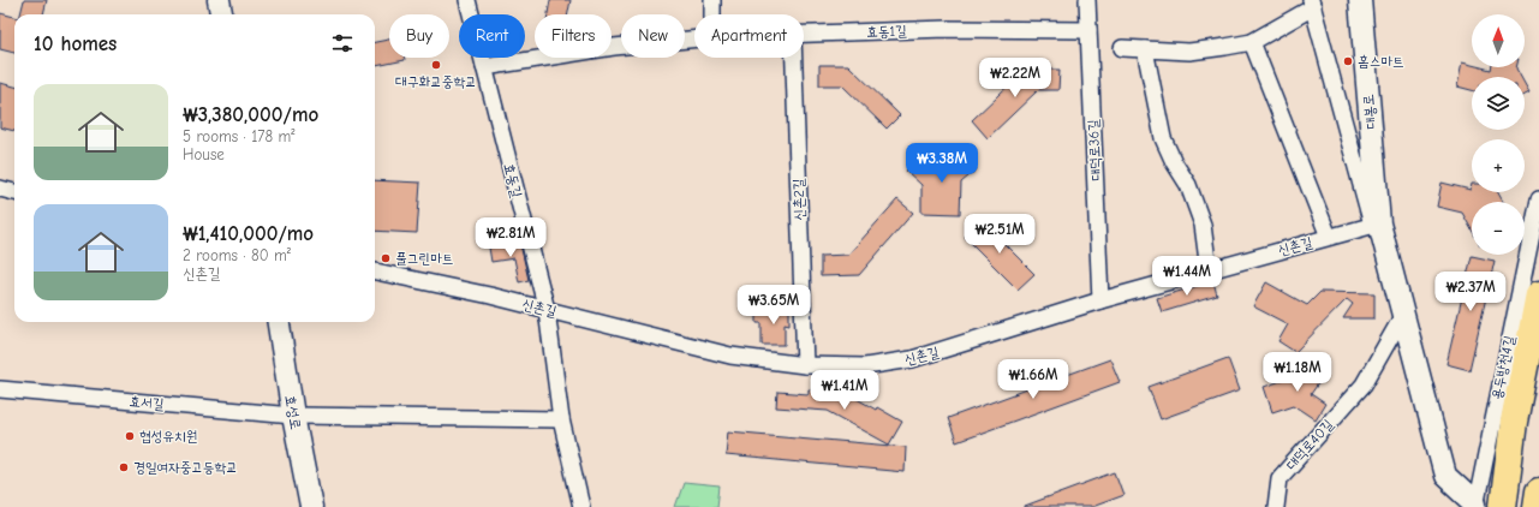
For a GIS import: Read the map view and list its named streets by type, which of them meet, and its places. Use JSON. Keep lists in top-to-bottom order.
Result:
{
  "streets": {
    "street": [
      "효동1길",
      "대봉로",
      "대덕로36길",
      "효동길",
      "신촌2길",
      "신촌길",
      "용두방천4길",
      "효서길",
      "효성로",
      "대덕로40길"
    ]
  },
  "crossings": [
    ["효동1길", "대덕로36길"],
    ["효동1길", "효동길"],
    ["대봉로", "신촌길"],
    ["대봉로", "용두방천4길"],
    ["대봉로", "대덕로40길"],
    ["대덕로36길", "신촌길"],
    ["효동길", "신촌길"],
    ["신촌2길", "신촌길"],
    ["효서길", "효성로"]
  ],
  "places": [
    "홈스마트",
    "대구화교중학교",
    "풀그린마트",
    "협성유치원",
    "경일여자중고등학교"
  ],
  "north": "top",
  "page": {
    "map_buttons": ["+", "−"],
    "chip": [
      "Buy",
      "Rent",
      "Filters",
      "New",
      "Apartment"
    ],
    "heading": "10 homes",
    "price": [
      "₩2.22M",
      "₩3.38M",
      "₩2.51M",
      "₩2.81M",
      "₩1.44M",
      "₩2.37M",
      "₩3.65M",
      "₩1.18M",
      "₩1.66M",
      "₩1.41M"
    ],
    "list": [
      {
        "name": "₩3,380,000/mo",
        "note": "5 rooms · 178 m² · House"
      },
      {
        "name": "₩1,410,000/mo",
        "note": "2 rooms · 80 m² · 신촌길"
      }
    ]
  }
}
